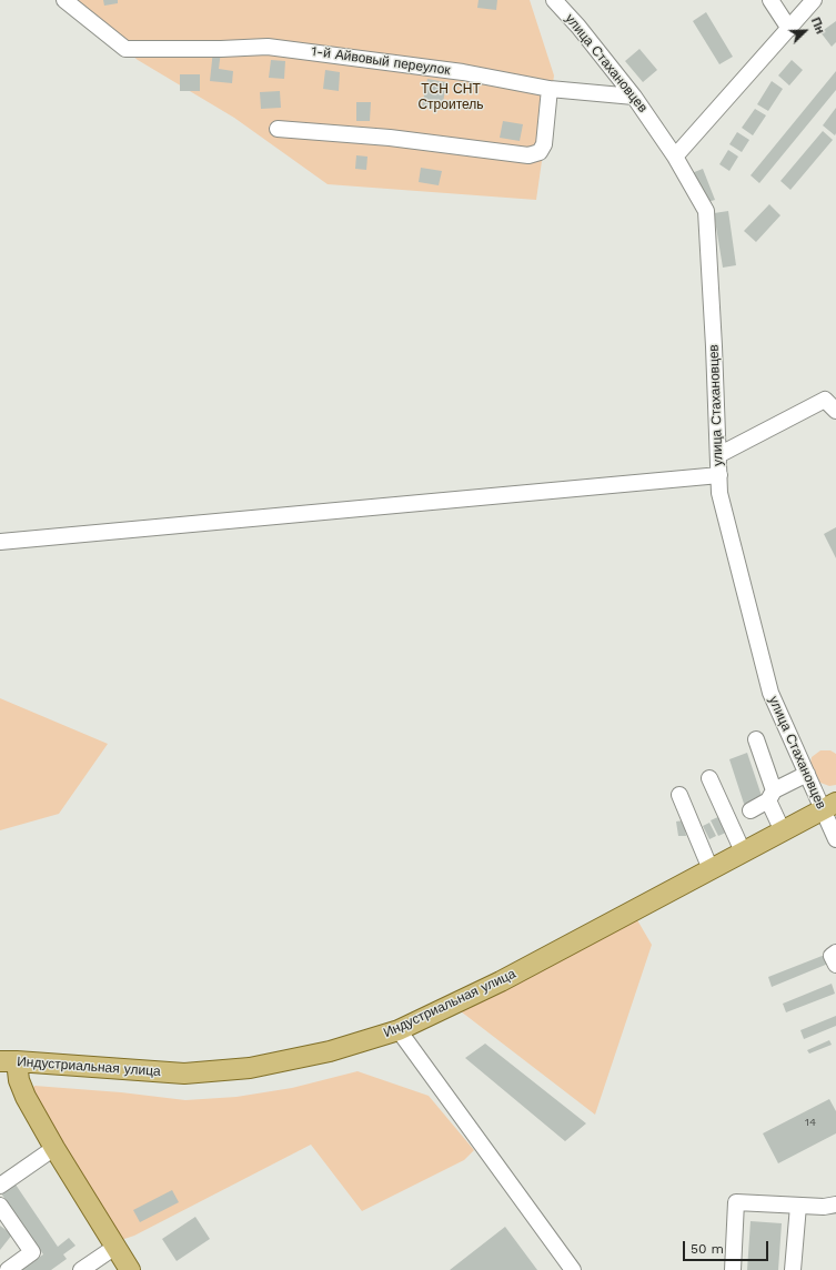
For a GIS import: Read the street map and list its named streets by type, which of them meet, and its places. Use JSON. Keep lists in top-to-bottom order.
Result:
{
  "streets": {
    "main road": ["Индустриальная улица"],
    "street": ["1-й Айвовый переулок", "улица Стахановцев"]
  },
  "crossings": [
    ["1-й Айвовый переулок", "улица Стахановцев"],
    ["улица Стахановцев", "Индустриальная улица"]
  ],
  "parks": ["ТСН СНТ Строитель"],
  "house_numbers": ["14"],
  "scale_bar": "50 m",
  "north": "top right"
}
